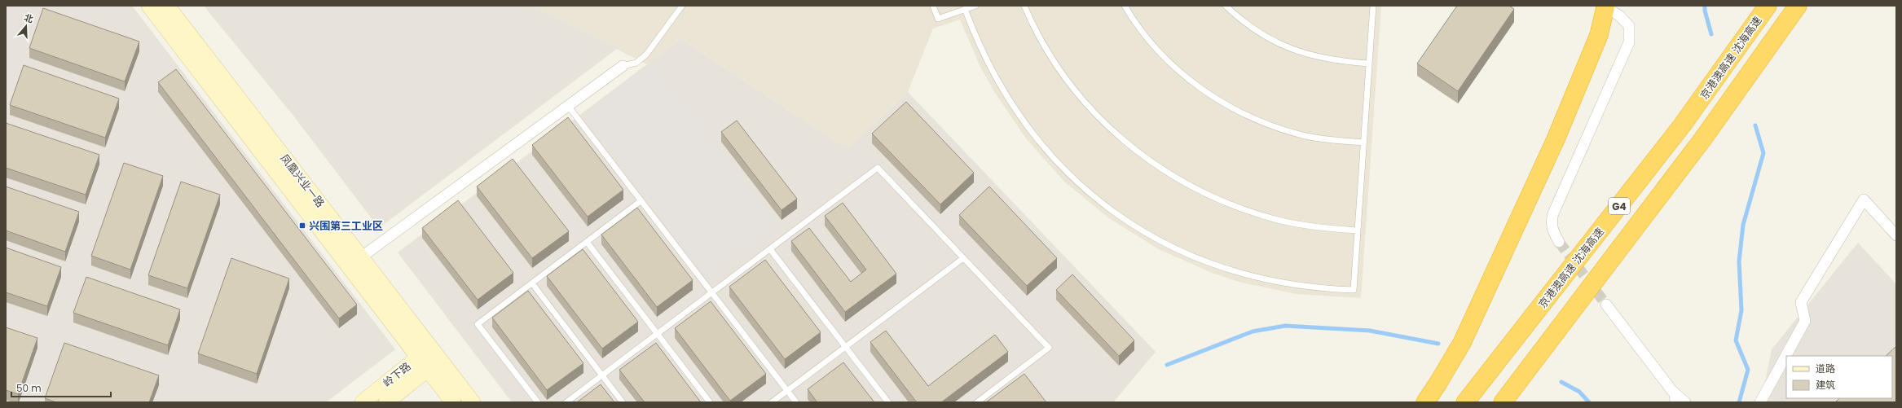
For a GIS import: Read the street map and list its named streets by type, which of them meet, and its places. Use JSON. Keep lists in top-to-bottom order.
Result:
{
  "streets": {
    "highway": ["京港澳高速 沈海高速", "G4"],
    "street": ["凤凰兴业一路", "岭下路"]
  },
  "crossings": [
    ["凤凰兴业一路", "岭下路"]
  ],
  "places": {
    "transit": ["兴围第三工业区"]
  },
  "legend": ["道路", "建筑"],
  "scale_bar": "50 m",
  "north": "top"
}
